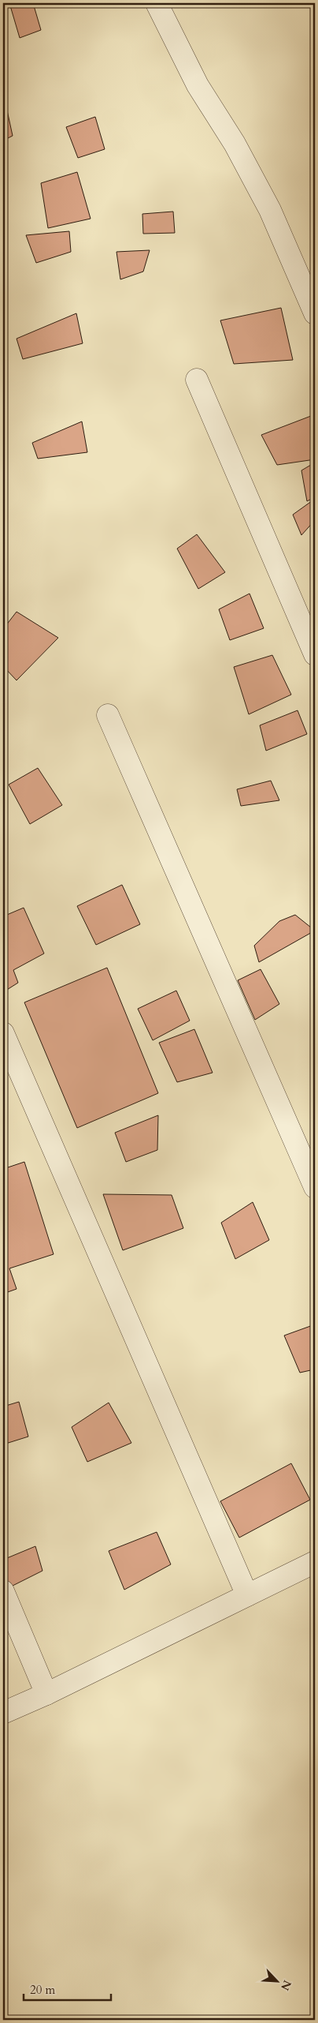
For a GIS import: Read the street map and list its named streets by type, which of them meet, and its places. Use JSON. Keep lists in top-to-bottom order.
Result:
{
  "scale_bar": "20 m",
  "north": "bottom right"
}
